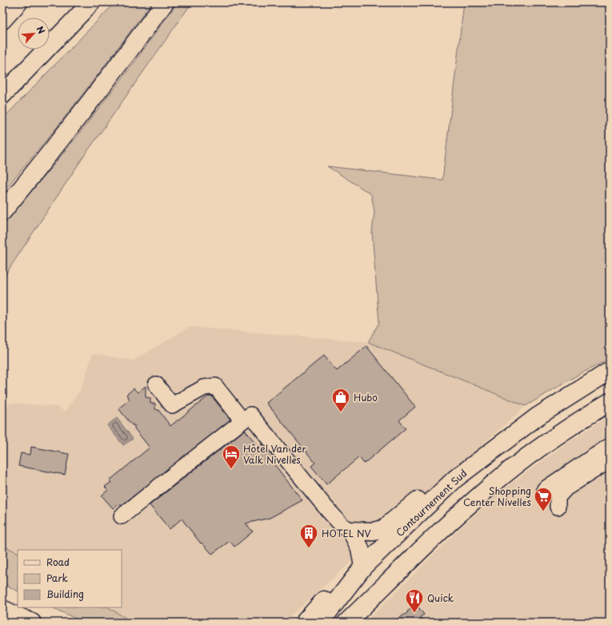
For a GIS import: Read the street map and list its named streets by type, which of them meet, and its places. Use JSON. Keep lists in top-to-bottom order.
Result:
{
  "streets": {
    "highway": ["Contournement Sud"]
  },
  "places": {
    "shop": ["Hubo"],
    "hotel": ["Hôtel Van der Valk Nivelles"],
    "supermarket": ["Shopping Center Nivelles"],
    "building": ["HOTEL NV"],
    "restaurant": ["Quick"]
  },
  "legend": ["Road", "Park", "Building"],
  "north": "top right"
}
